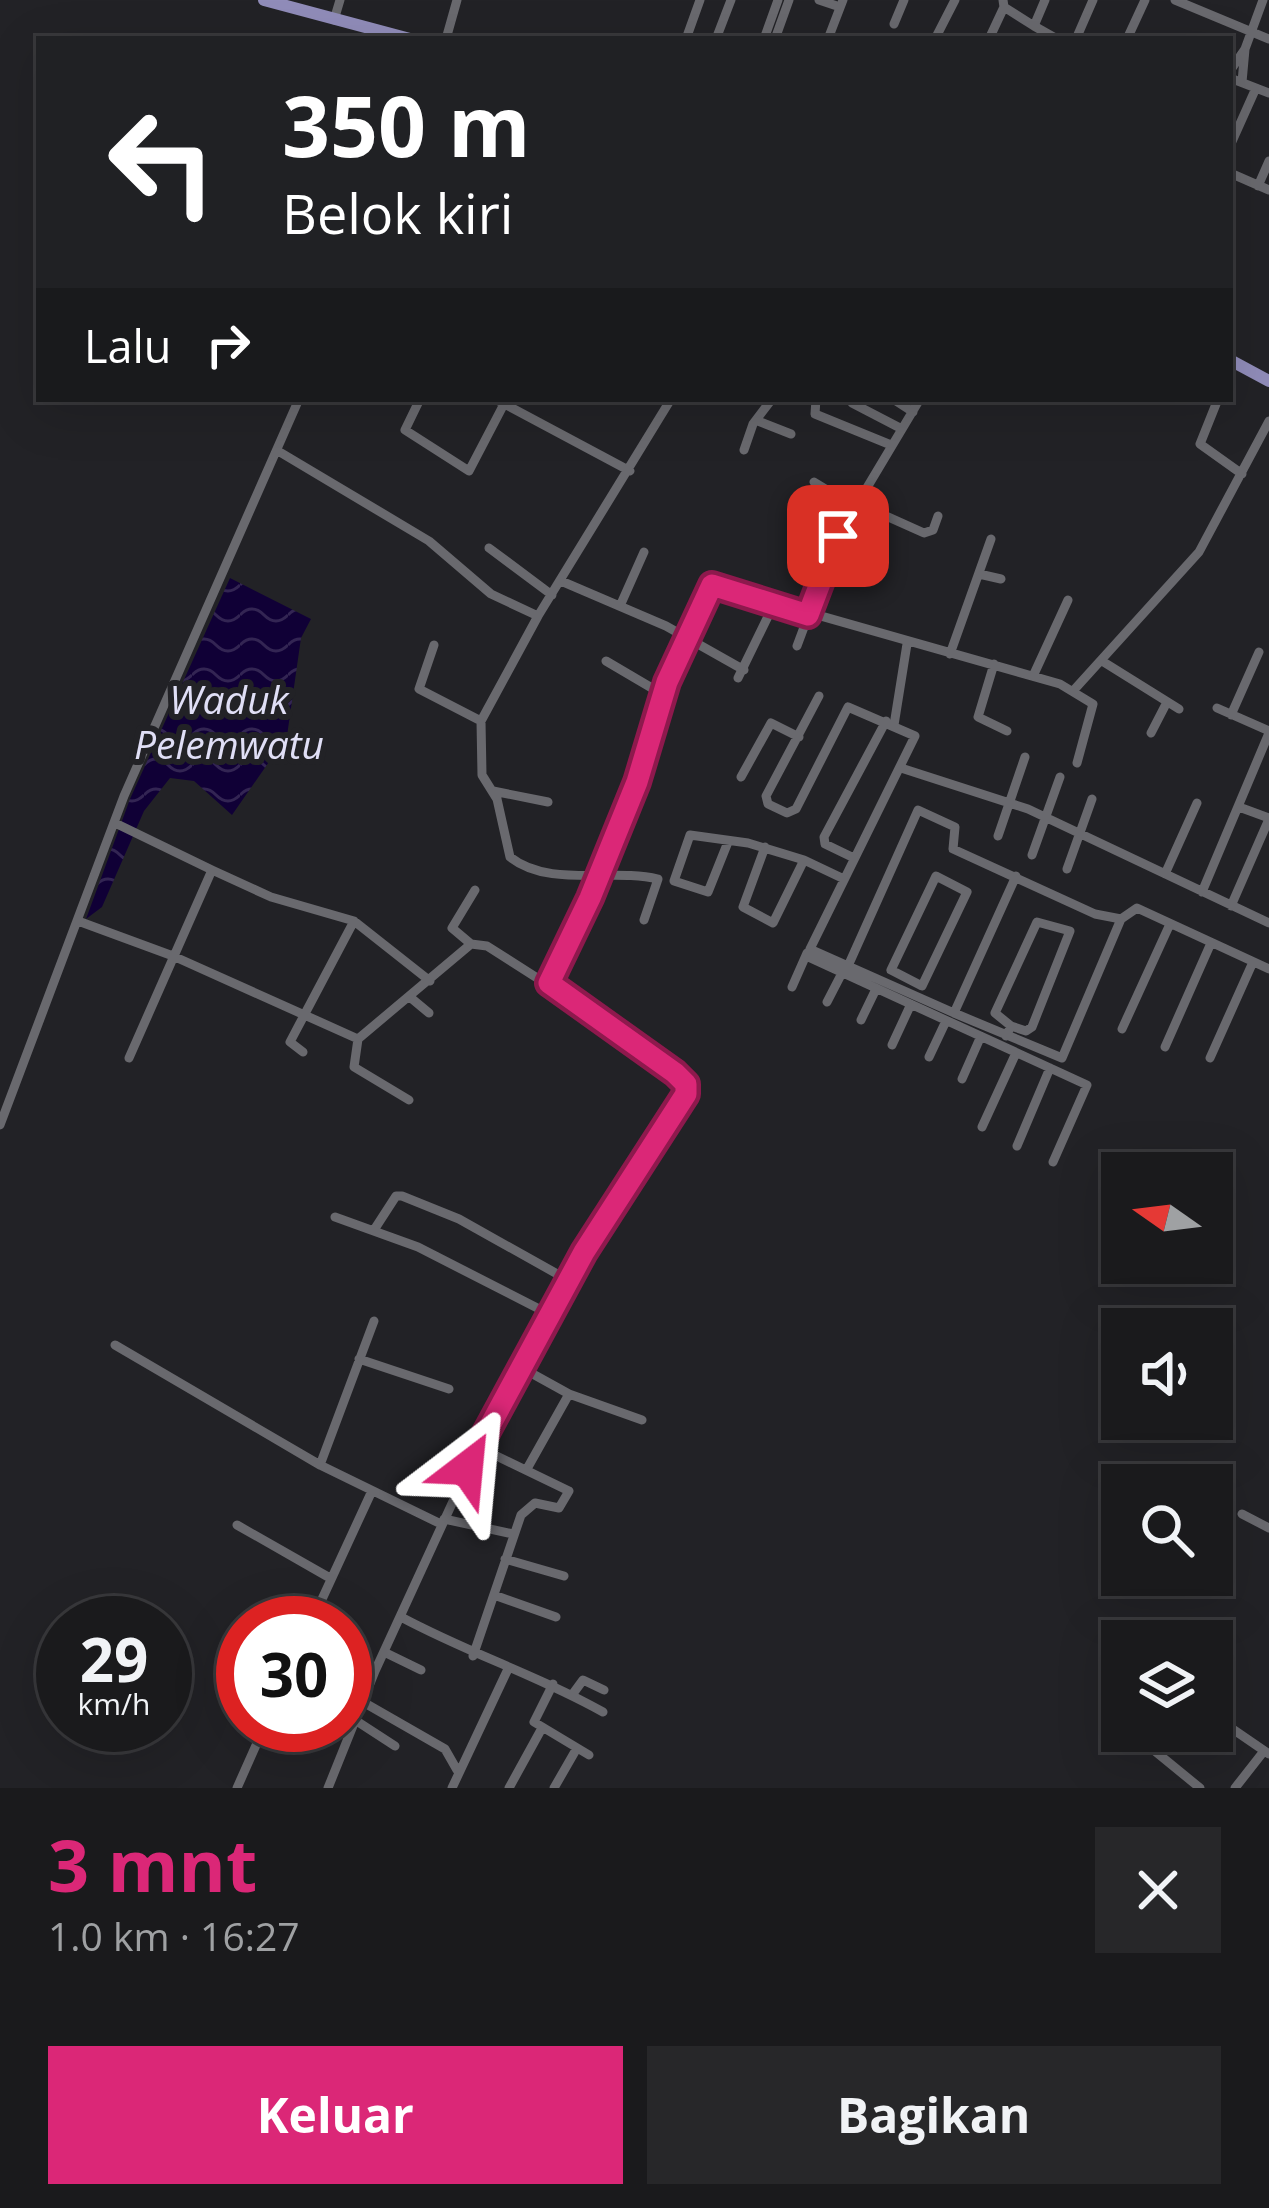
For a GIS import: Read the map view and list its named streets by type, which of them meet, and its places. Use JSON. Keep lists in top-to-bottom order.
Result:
{
  "water": ["Waduk Pelemwatu"],
  "north": "left",
  "page": {
    "turn": ["350 m", "Belok kiri"],
    "then": "Lalu",
    "speed": "29 km/h",
    "limit": "30",
    "heading": ["3 mnt", "1.0 km · 16:27"],
    "buttons": ["Keluar", "Bagikan"]
  }
}
